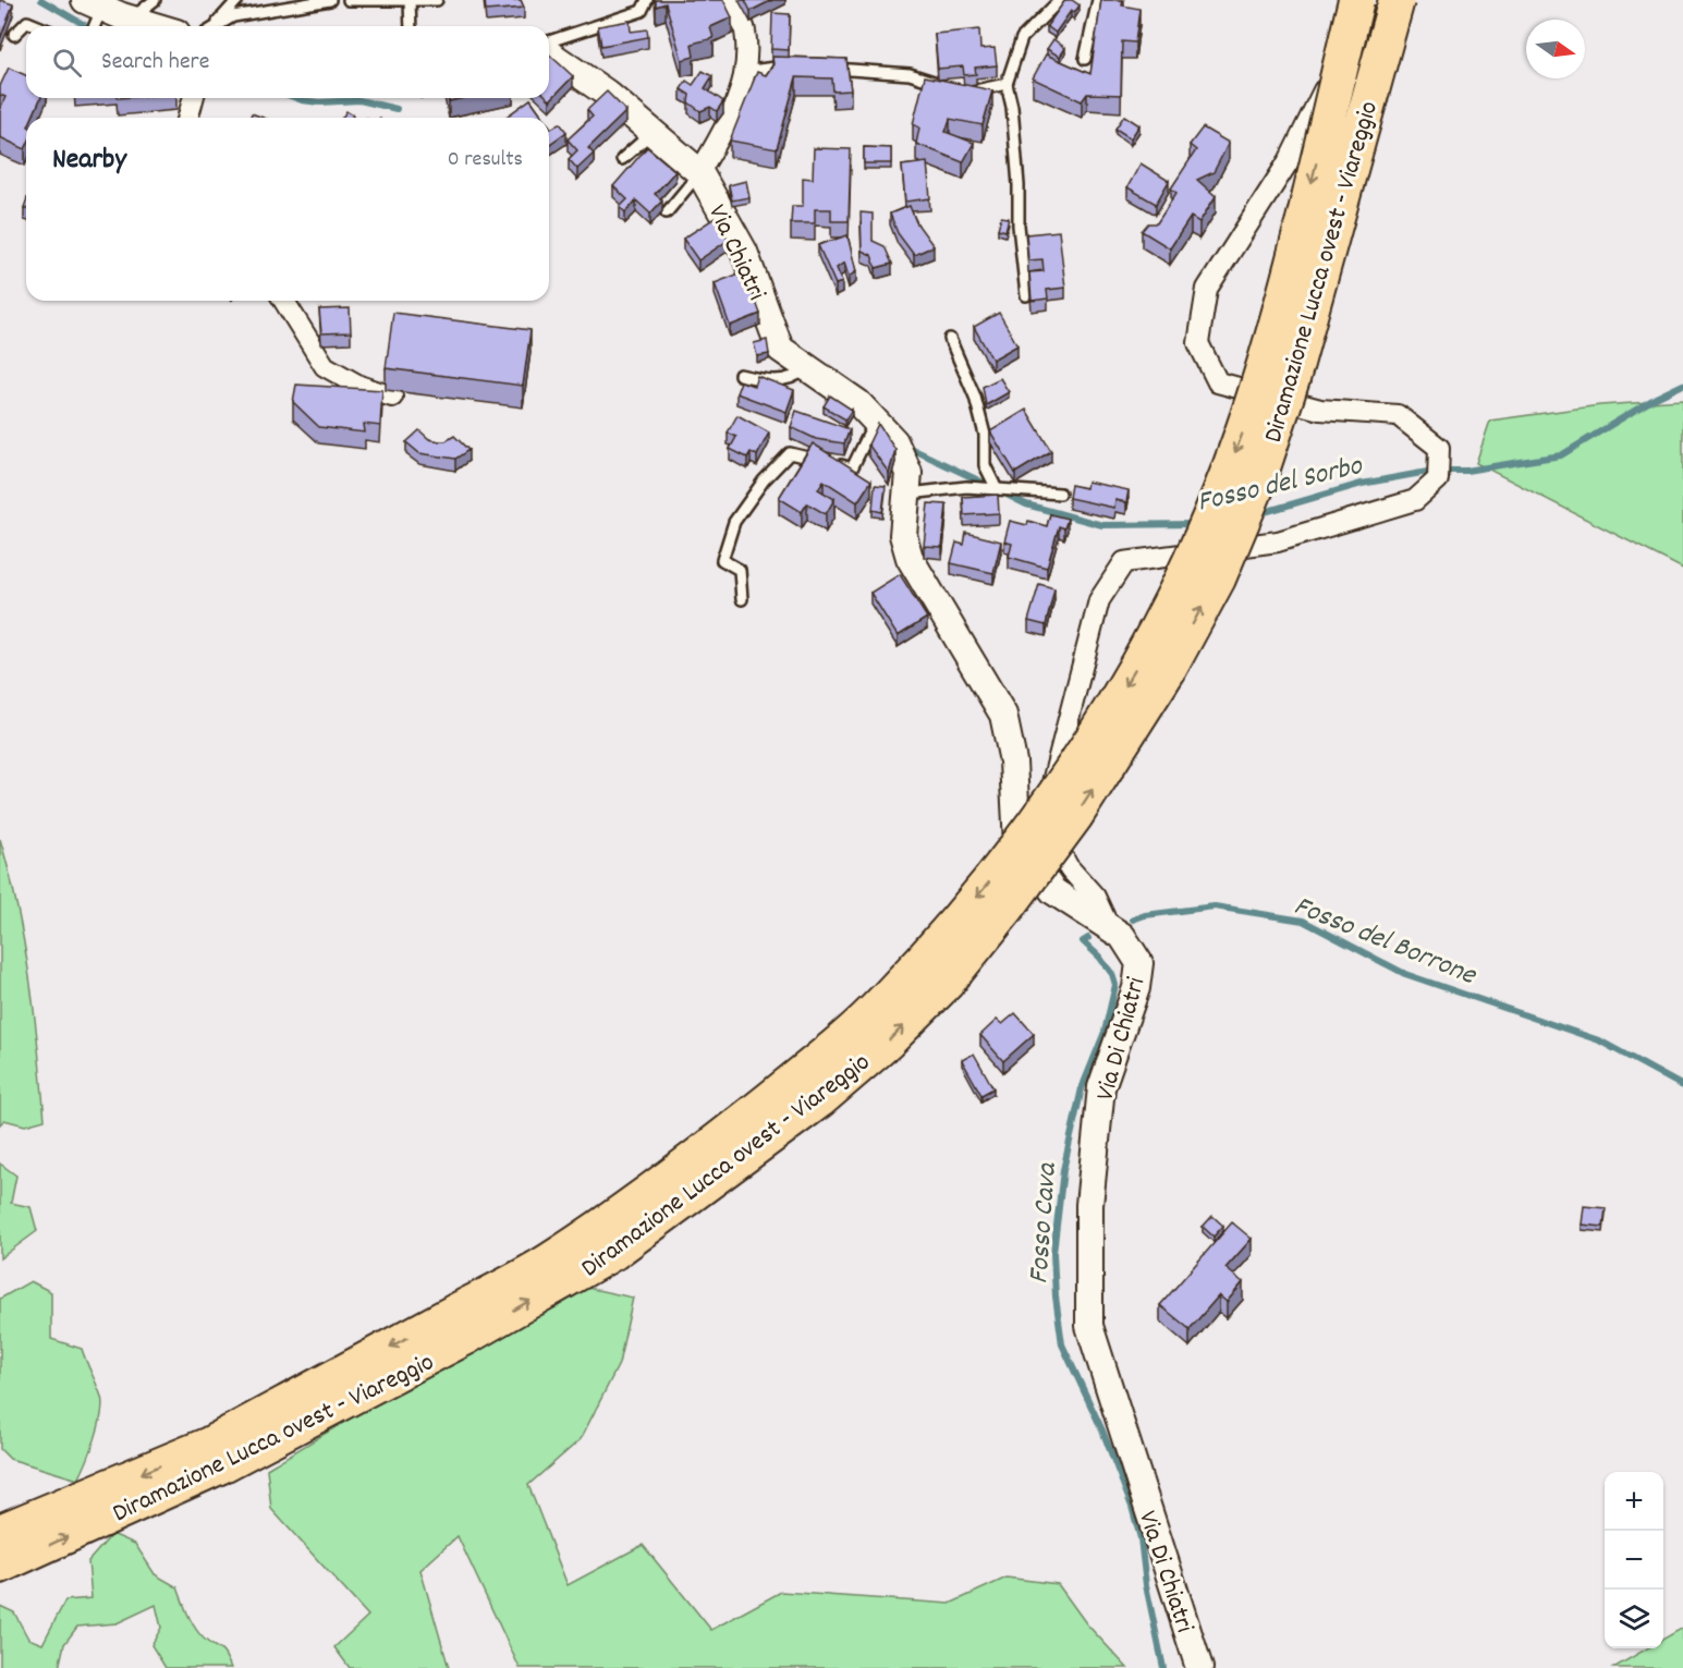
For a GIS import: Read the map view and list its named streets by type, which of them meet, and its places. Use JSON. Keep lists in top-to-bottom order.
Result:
{
  "streets": {
    "highway": ["Diramazione Lucca ovest - Viareggio"],
    "street": ["Via Chiatri", "Via Di Chiatri"]
  },
  "crossings": [
    ["Via Chiatri", "Via Di Chiatri"]
  ],
  "water": ["Fosso del Sorbo", "Fosso del Borrone", "Fosso Cava"],
  "north": "right",
  "page": {
    "search": "Search here",
    "heading": ["Nearby", "0 results"],
    "map_buttons": ["+", "−"]
  }
}
